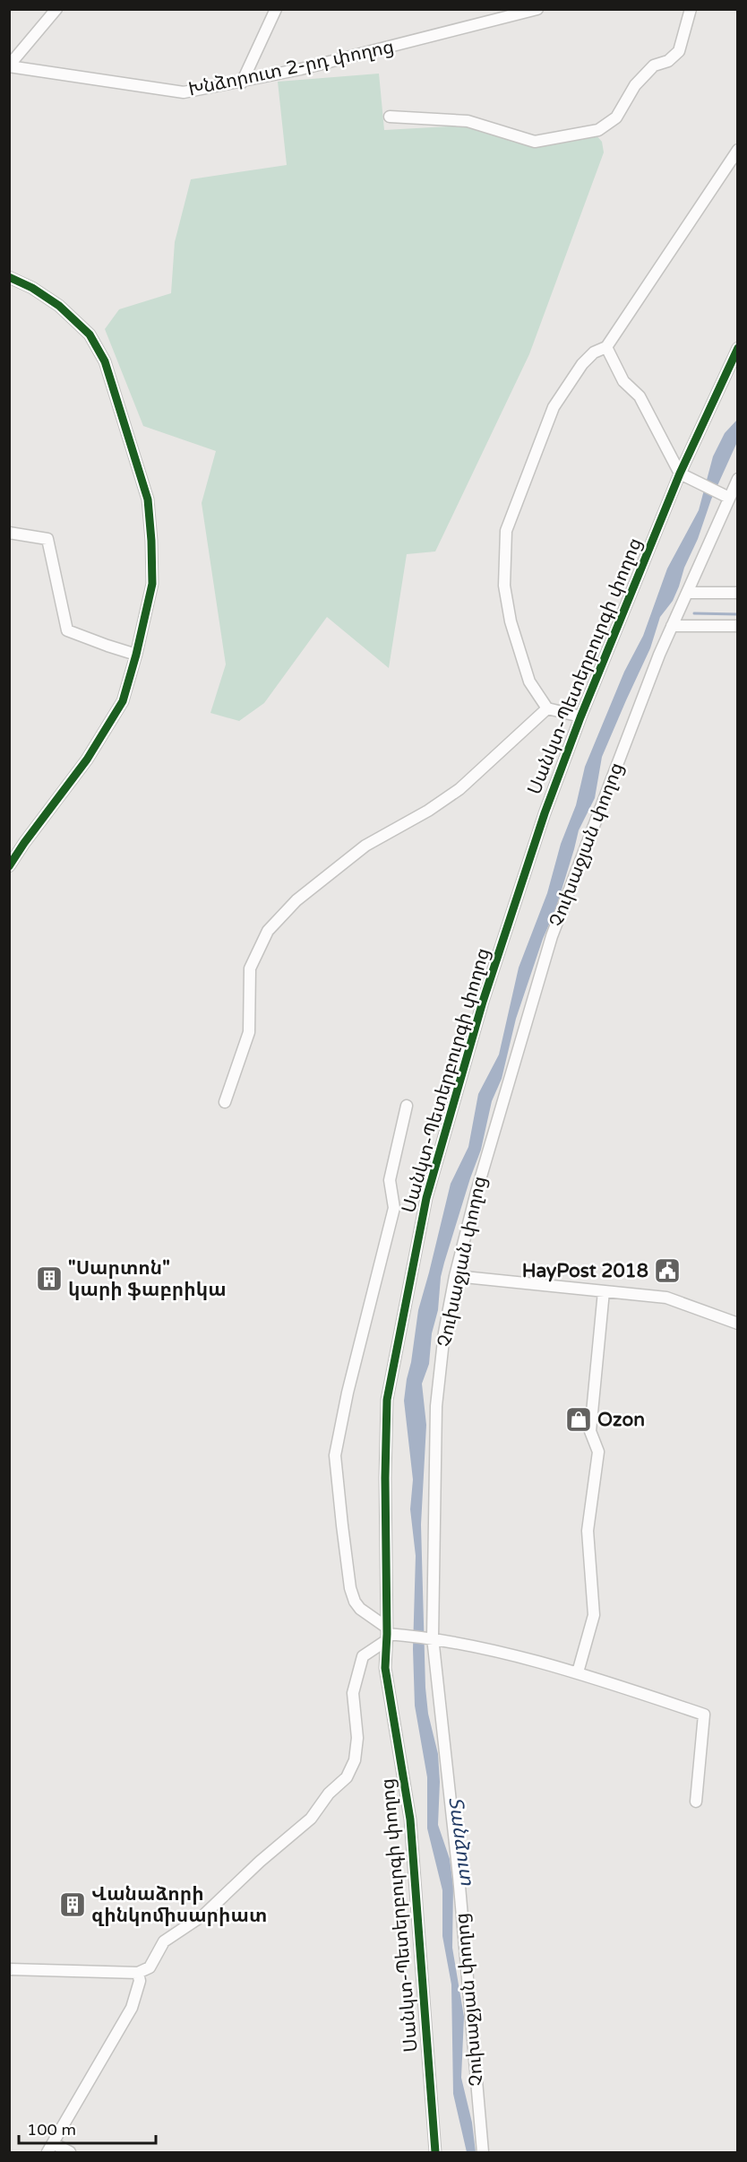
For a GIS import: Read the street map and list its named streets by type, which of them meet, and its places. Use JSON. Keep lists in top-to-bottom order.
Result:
{
  "streets": {
    "street": ["Խնձորուտ 2-րդ փողոց", "Սանկտ-Պետերբուրգի փողոց", "Չուխաջյան փողոց"]
  },
  "water": ["Տանձուտ"],
  "places": {
    "public building": ["HayPost 2018"],
    "building": ["\"Սարտոն\" կարի ֆաբրիկա", "Վանաձորի զինկոմիսարիատ"],
    "shop": ["Ozon"]
  },
  "scale_bar": "100 m"
}
